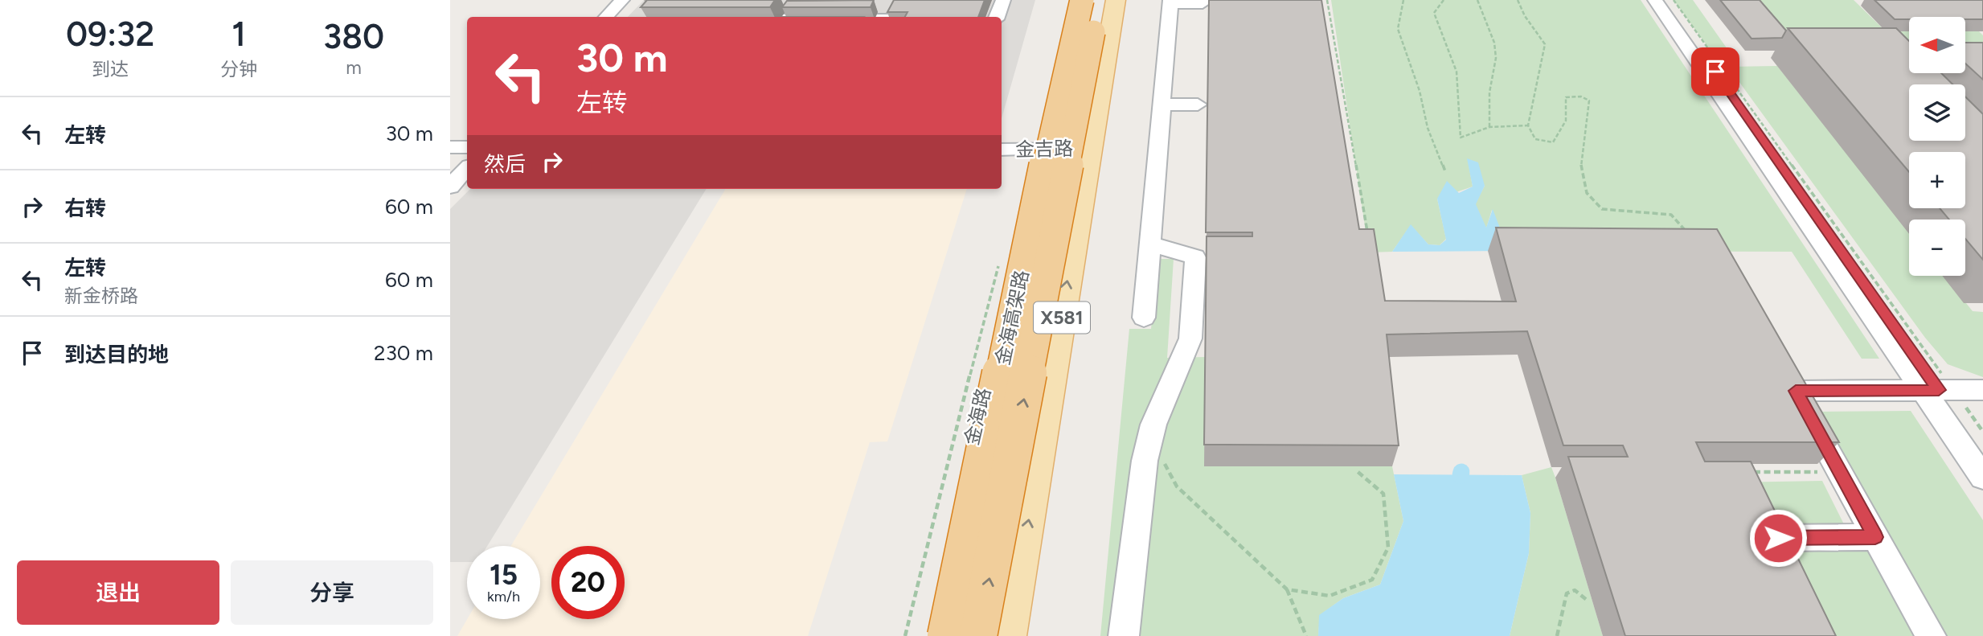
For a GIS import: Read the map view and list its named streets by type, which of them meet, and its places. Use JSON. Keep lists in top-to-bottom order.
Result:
{
  "streets": {
    "highway": ["金海高架路"],
    "main road": ["X581", "金海路"],
    "street": ["金吉路"]
  },
  "crossings": [
    ["金吉路", "X581"],
    ["金吉路", "金海路"]
  ],
  "north": "left",
  "page": {
    "eta": [
      "09:32",
      "到达",
      "1",
      "分钟",
      "380",
      "m"
    ],
    "map_buttons": ["+", "−"],
    "turn": ["30 m", "左转"],
    "list": [
      {
        "name": "左转",
        "value": "30 m"
      },
      {
        "name": "右转",
        "value": "60 m"
      },
      {
        "name": "左转",
        "note": "新金桥路",
        "value": "60 m"
      },
      {
        "name": "到达目的地",
        "value": "230 m"
      }
    ],
    "then": "然后",
    "speed": "15 km/h",
    "limit": "20",
    "buttons": ["退出", "分享"]
  }
}
